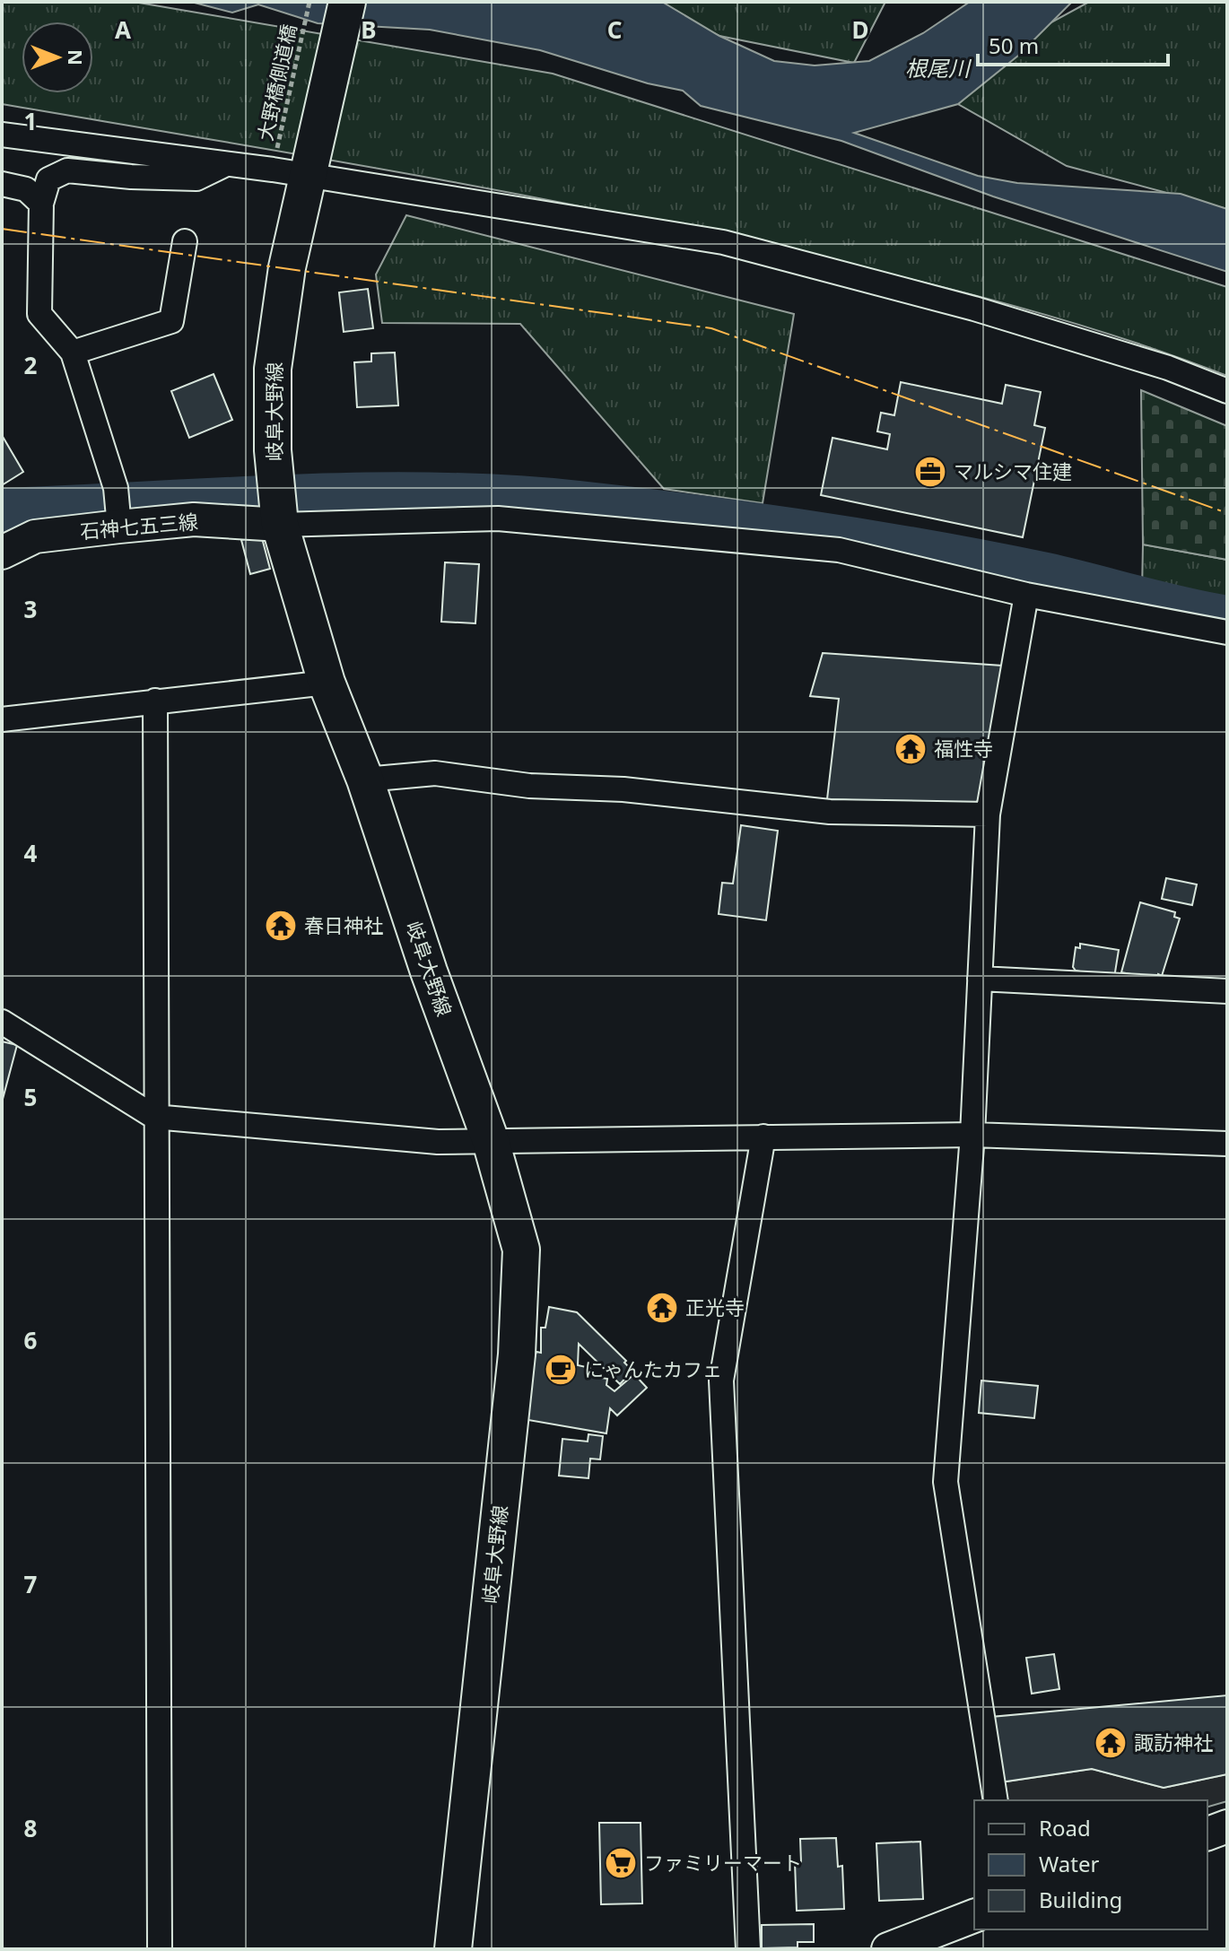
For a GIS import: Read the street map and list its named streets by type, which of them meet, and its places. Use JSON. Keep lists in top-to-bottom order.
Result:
{
  "streets": {
    "main road": ["岐阜大野線", "石神七五三線"],
    "path": ["大野橋側道橋"]
  },
  "crossings": [
    ["岐阜大野線", "石神七五三線"]
  ],
  "water": ["根尾川"],
  "places": {
    "office": ["マルシマ住建"],
    "temple": [
      "福性寺",
      "春日神社",
      "正光寺",
      "諏訪神社"
    ],
    "cafe": ["にゃんたカフェ"],
    "supermarket": ["ファミリーマート"]
  },
  "legend": ["Road", "Water", "Building"],
  "scale_bar": "50 m",
  "north": "right",
  "grid": {
    "columns": [
      "A",
      "B",
      "C",
      "D"
    ],
    "rows": [
      "1",
      "2",
      "3",
      "4",
      "5",
      "6",
      "7",
      "8"
    ]
  }
}
